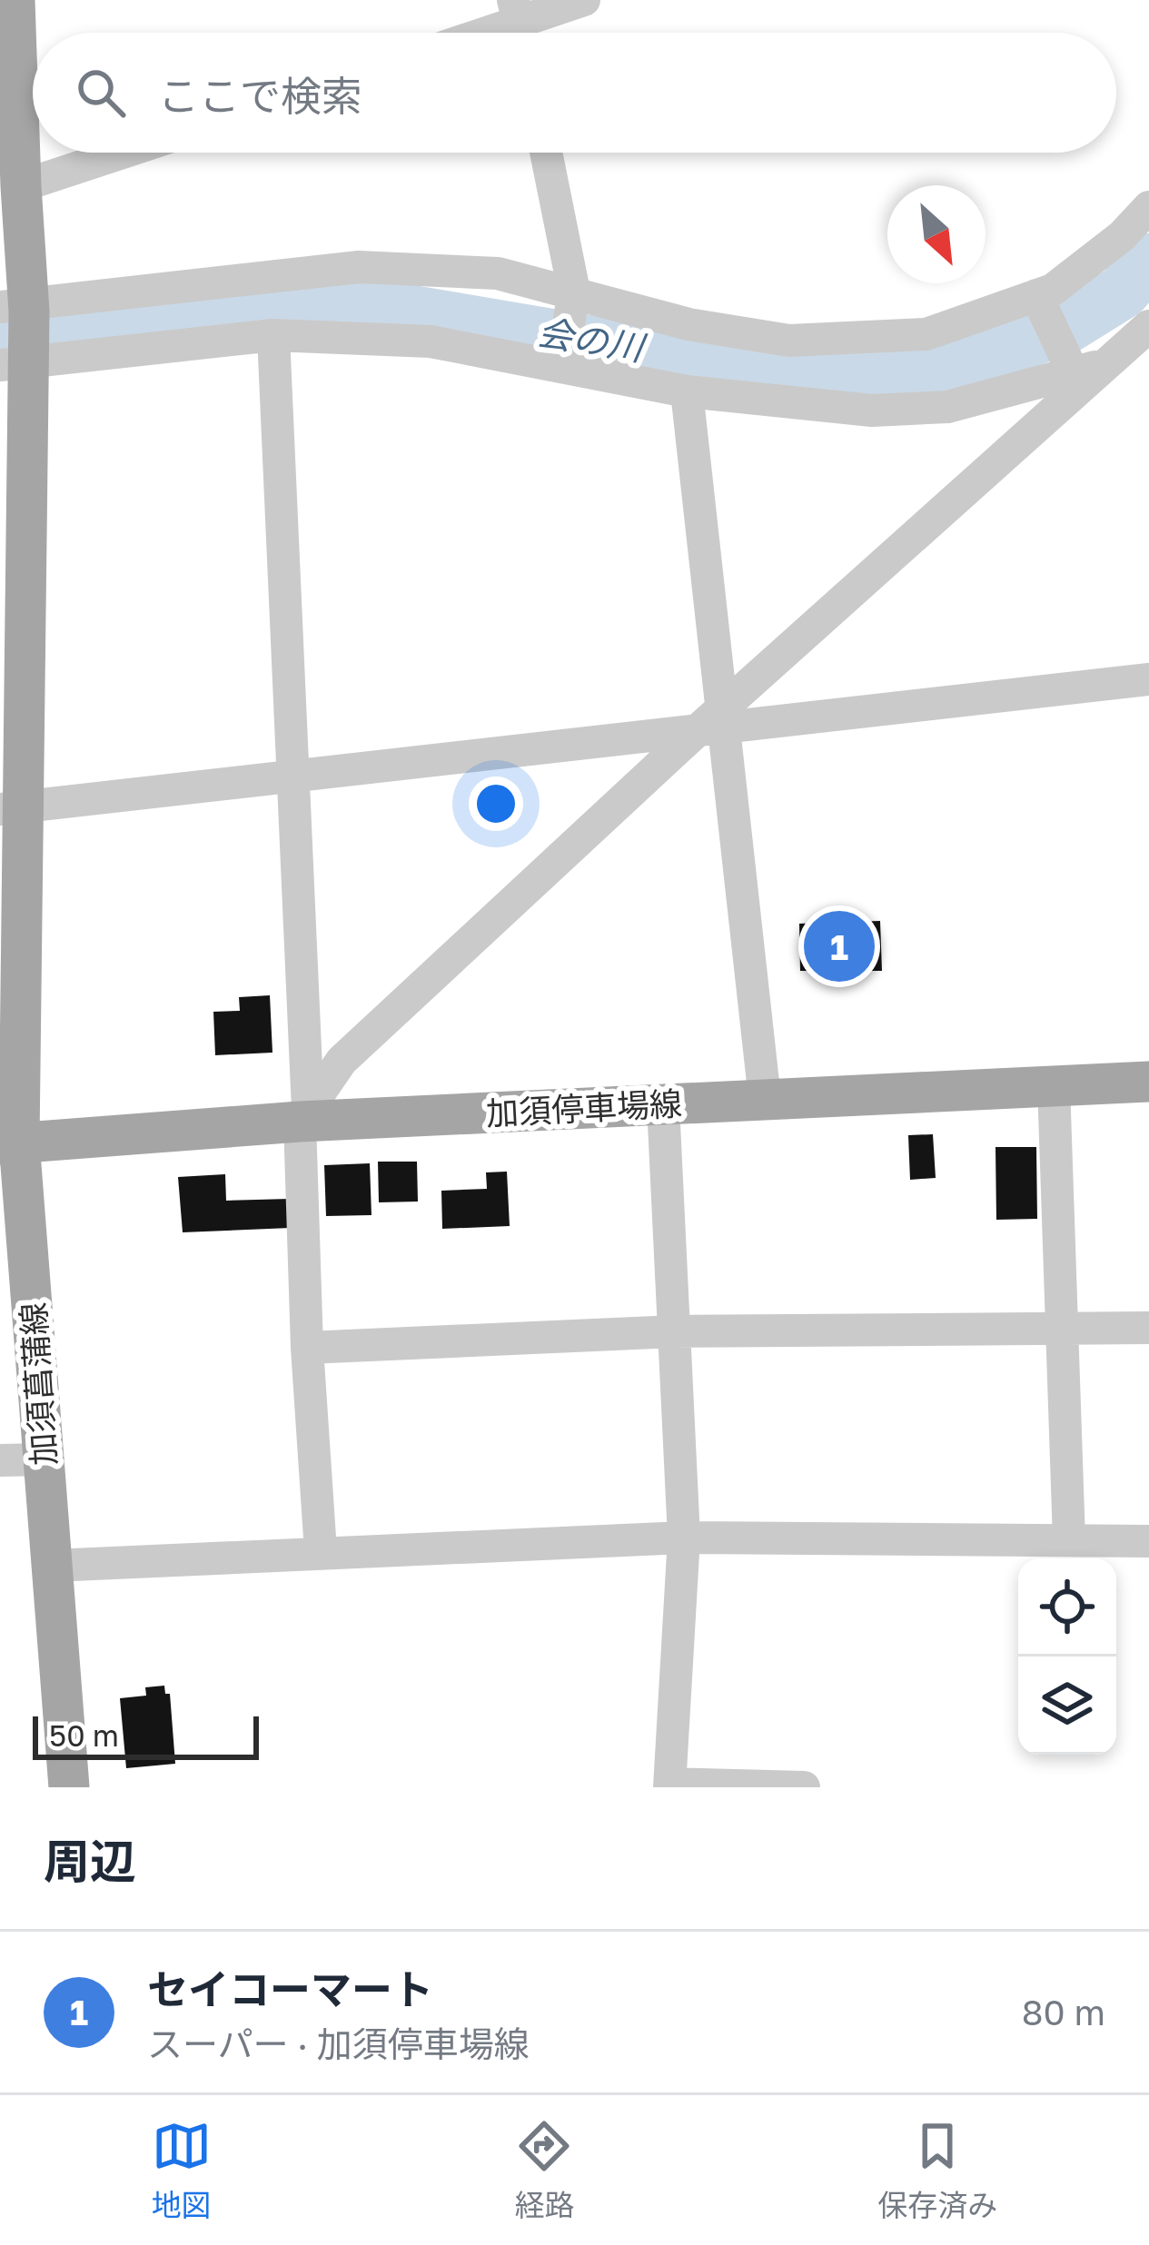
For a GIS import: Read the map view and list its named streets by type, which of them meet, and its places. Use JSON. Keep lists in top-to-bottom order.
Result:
{
  "streets": {
    "main road": ["加須停車場線", "加須菖蒲線"]
  },
  "crossings": [
    ["加須停車場線", "加須菖蒲線"]
  ],
  "water": ["会の川"],
  "scale_bar": "50 m",
  "north": "bottom right",
  "page": {
    "search": "ここで検索",
    "pins": "1",
    "scale": "50 m",
    "heading": "周辺",
    "list": [
      {
        "mark": "1",
        "name": "セイコーマート",
        "note": "スーパー · 加須停車場線",
        "value": "80 m"
      }
    ],
    "nav": ["地図", "経路", "保存済み"]
  }
}
